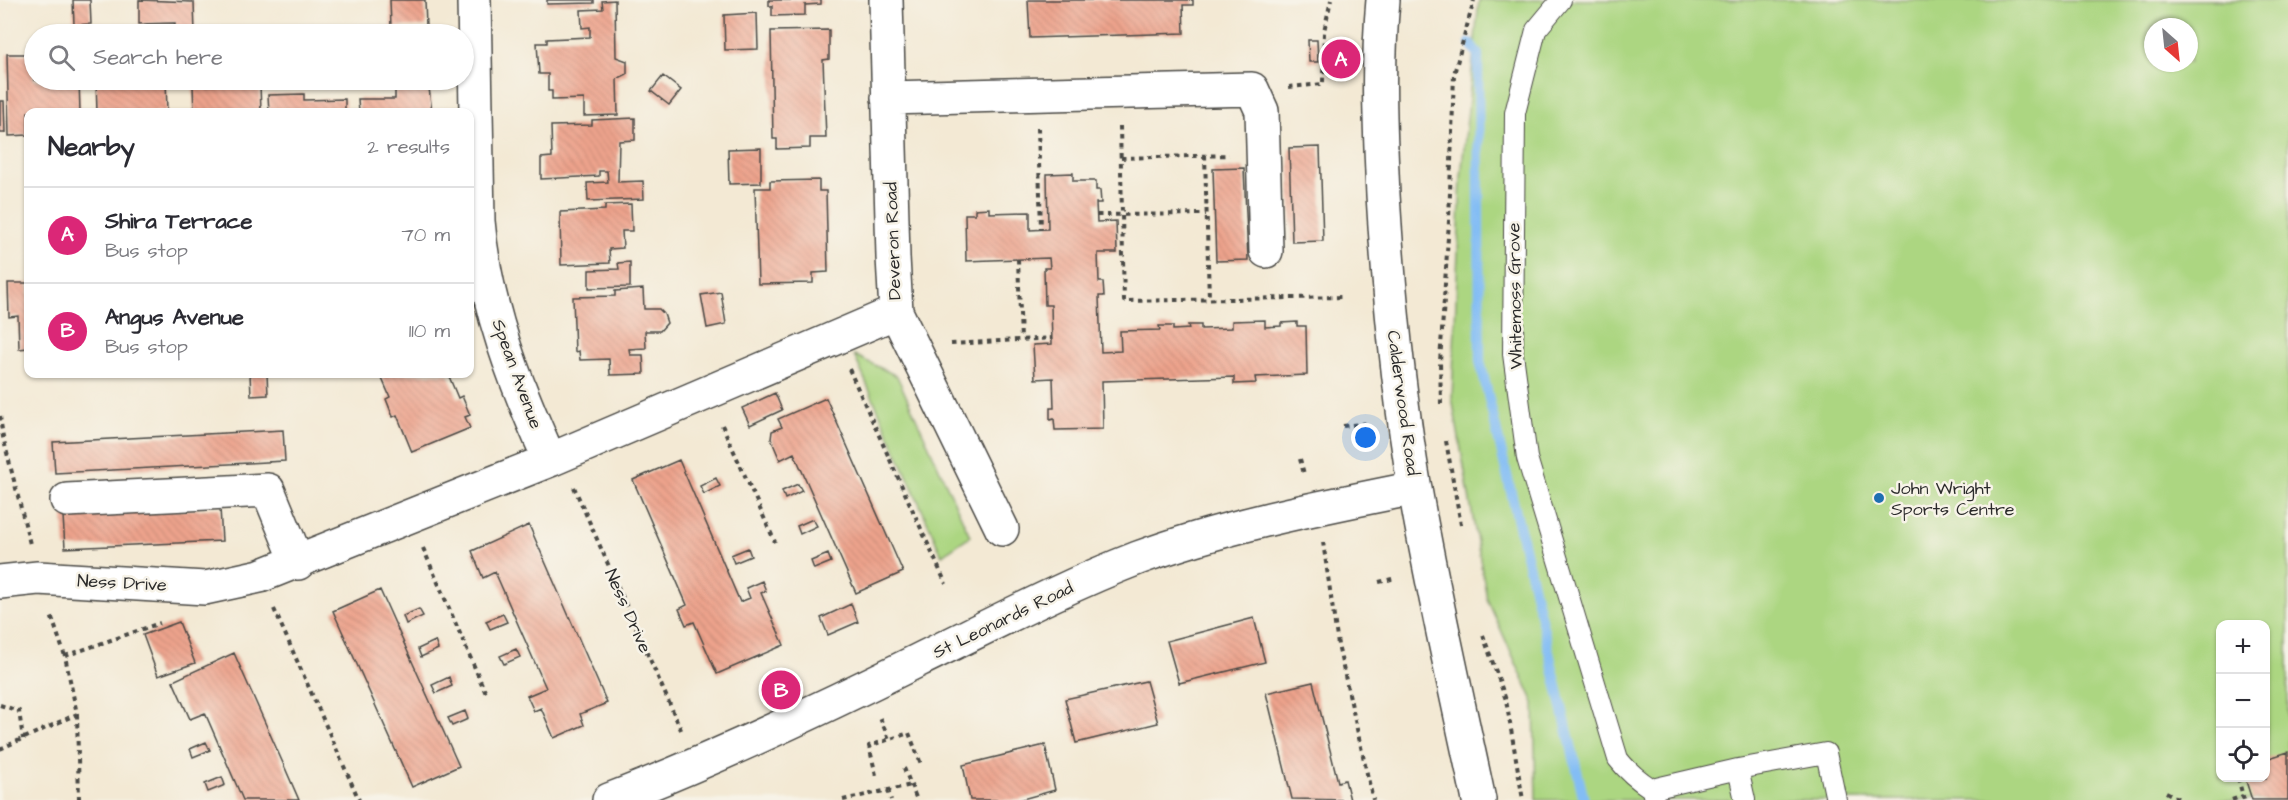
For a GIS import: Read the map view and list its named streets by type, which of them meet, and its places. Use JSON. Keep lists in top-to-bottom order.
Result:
{
  "streets": {
    "street": [
      "Deveron Road",
      "Spean Avenue",
      "Calderwood Road",
      "Ness Drive",
      "St Leonards Road"
    ],
    "lane": ["Whitemoss Grove"]
  },
  "crossings": [
    ["Deveron Road", "Ness Drive"],
    ["Spean Avenue", "Ness Drive"],
    ["Calderwood Road", "St Leonards Road"],
    ["Ness Drive", "St Leonards Road"]
  ],
  "places": ["John Wright Sports Centre"],
  "north": "bottom right",
  "page": {
    "search": "Search here",
    "pins": ["A", "B"],
    "heading": ["Nearby", "2 results"],
    "list": [
      {
        "mark": "A",
        "name": "Shira Terrace",
        "note": "Bus stop",
        "value": "70 m"
      },
      {
        "mark": "B",
        "name": "Angus Avenue",
        "note": "Bus stop",
        "value": "110 m"
      }
    ],
    "map_buttons": ["+", "−"]
  }
}
